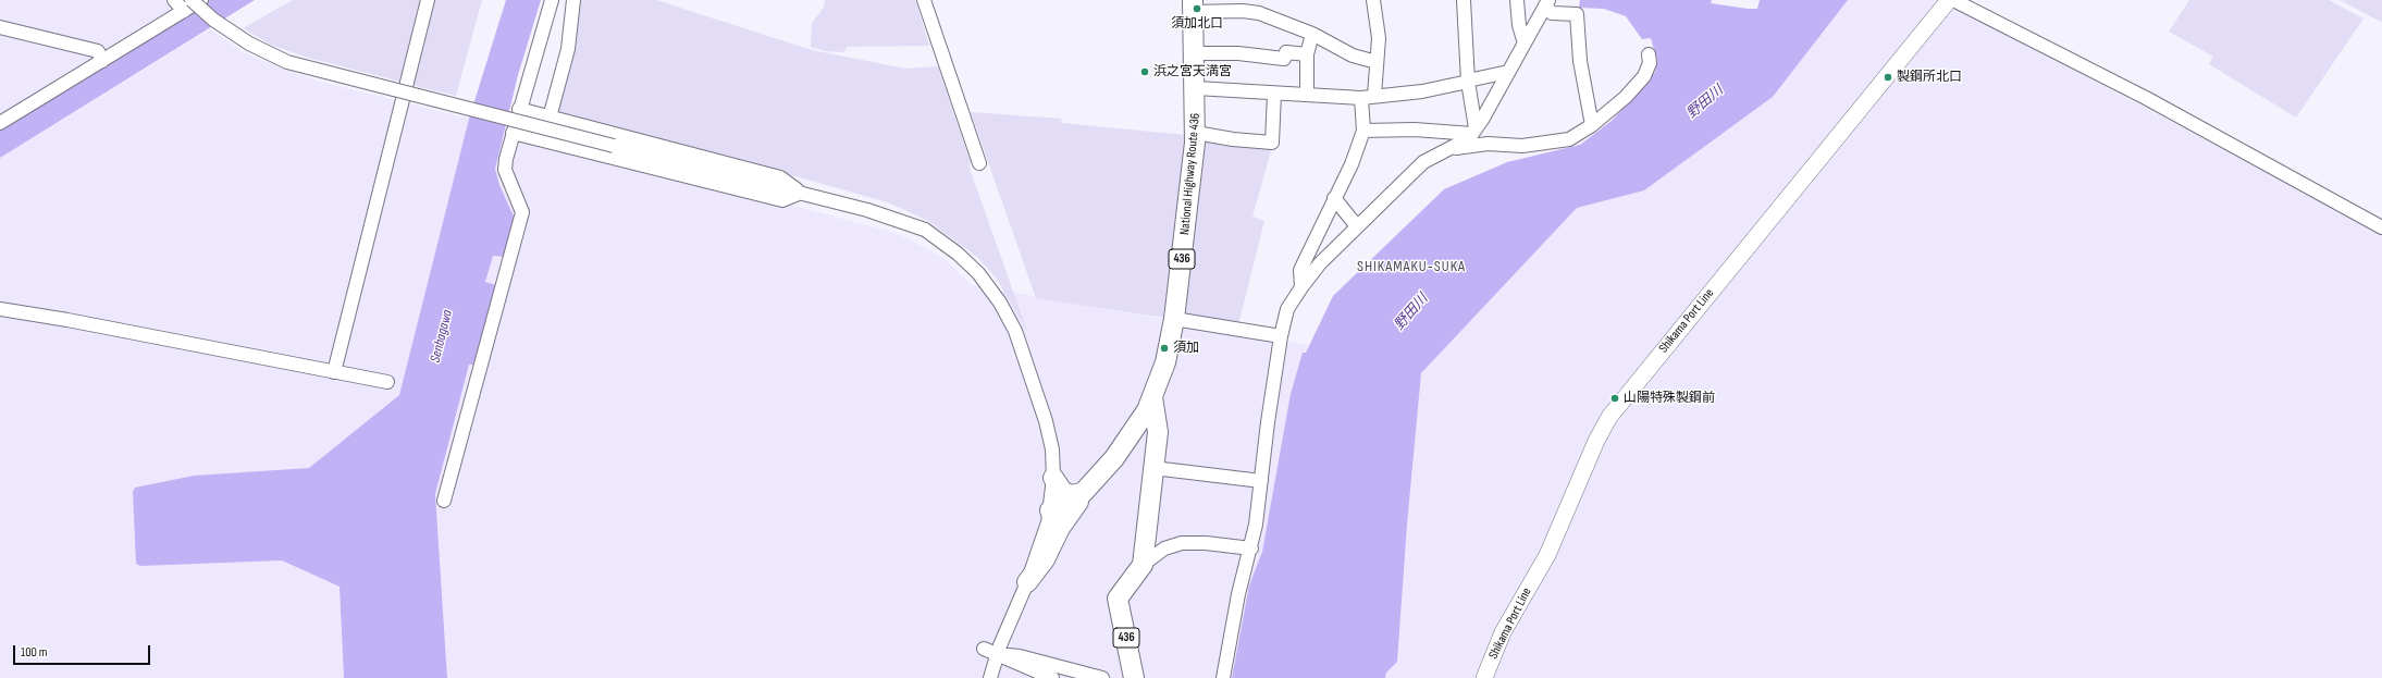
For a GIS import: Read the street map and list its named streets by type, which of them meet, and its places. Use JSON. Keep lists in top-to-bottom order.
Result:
{
  "streets": {
    "highway": ["National Highway Route 436", "436"],
    "main road": ["Shikama Port Line"]
  },
  "crossings": [
    ["National Highway Route 436", "436"]
  ],
  "districts": ["SHIKAMAKU-SUKA"],
  "water": ["野田川", "Senbagawa"],
  "places": [
    "須加北口",
    "浜之宮天満宮",
    "製鋼所北口",
    "須加",
    "山陽特殊製鋼前"
  ],
  "scale_bar": "100 m"
}
